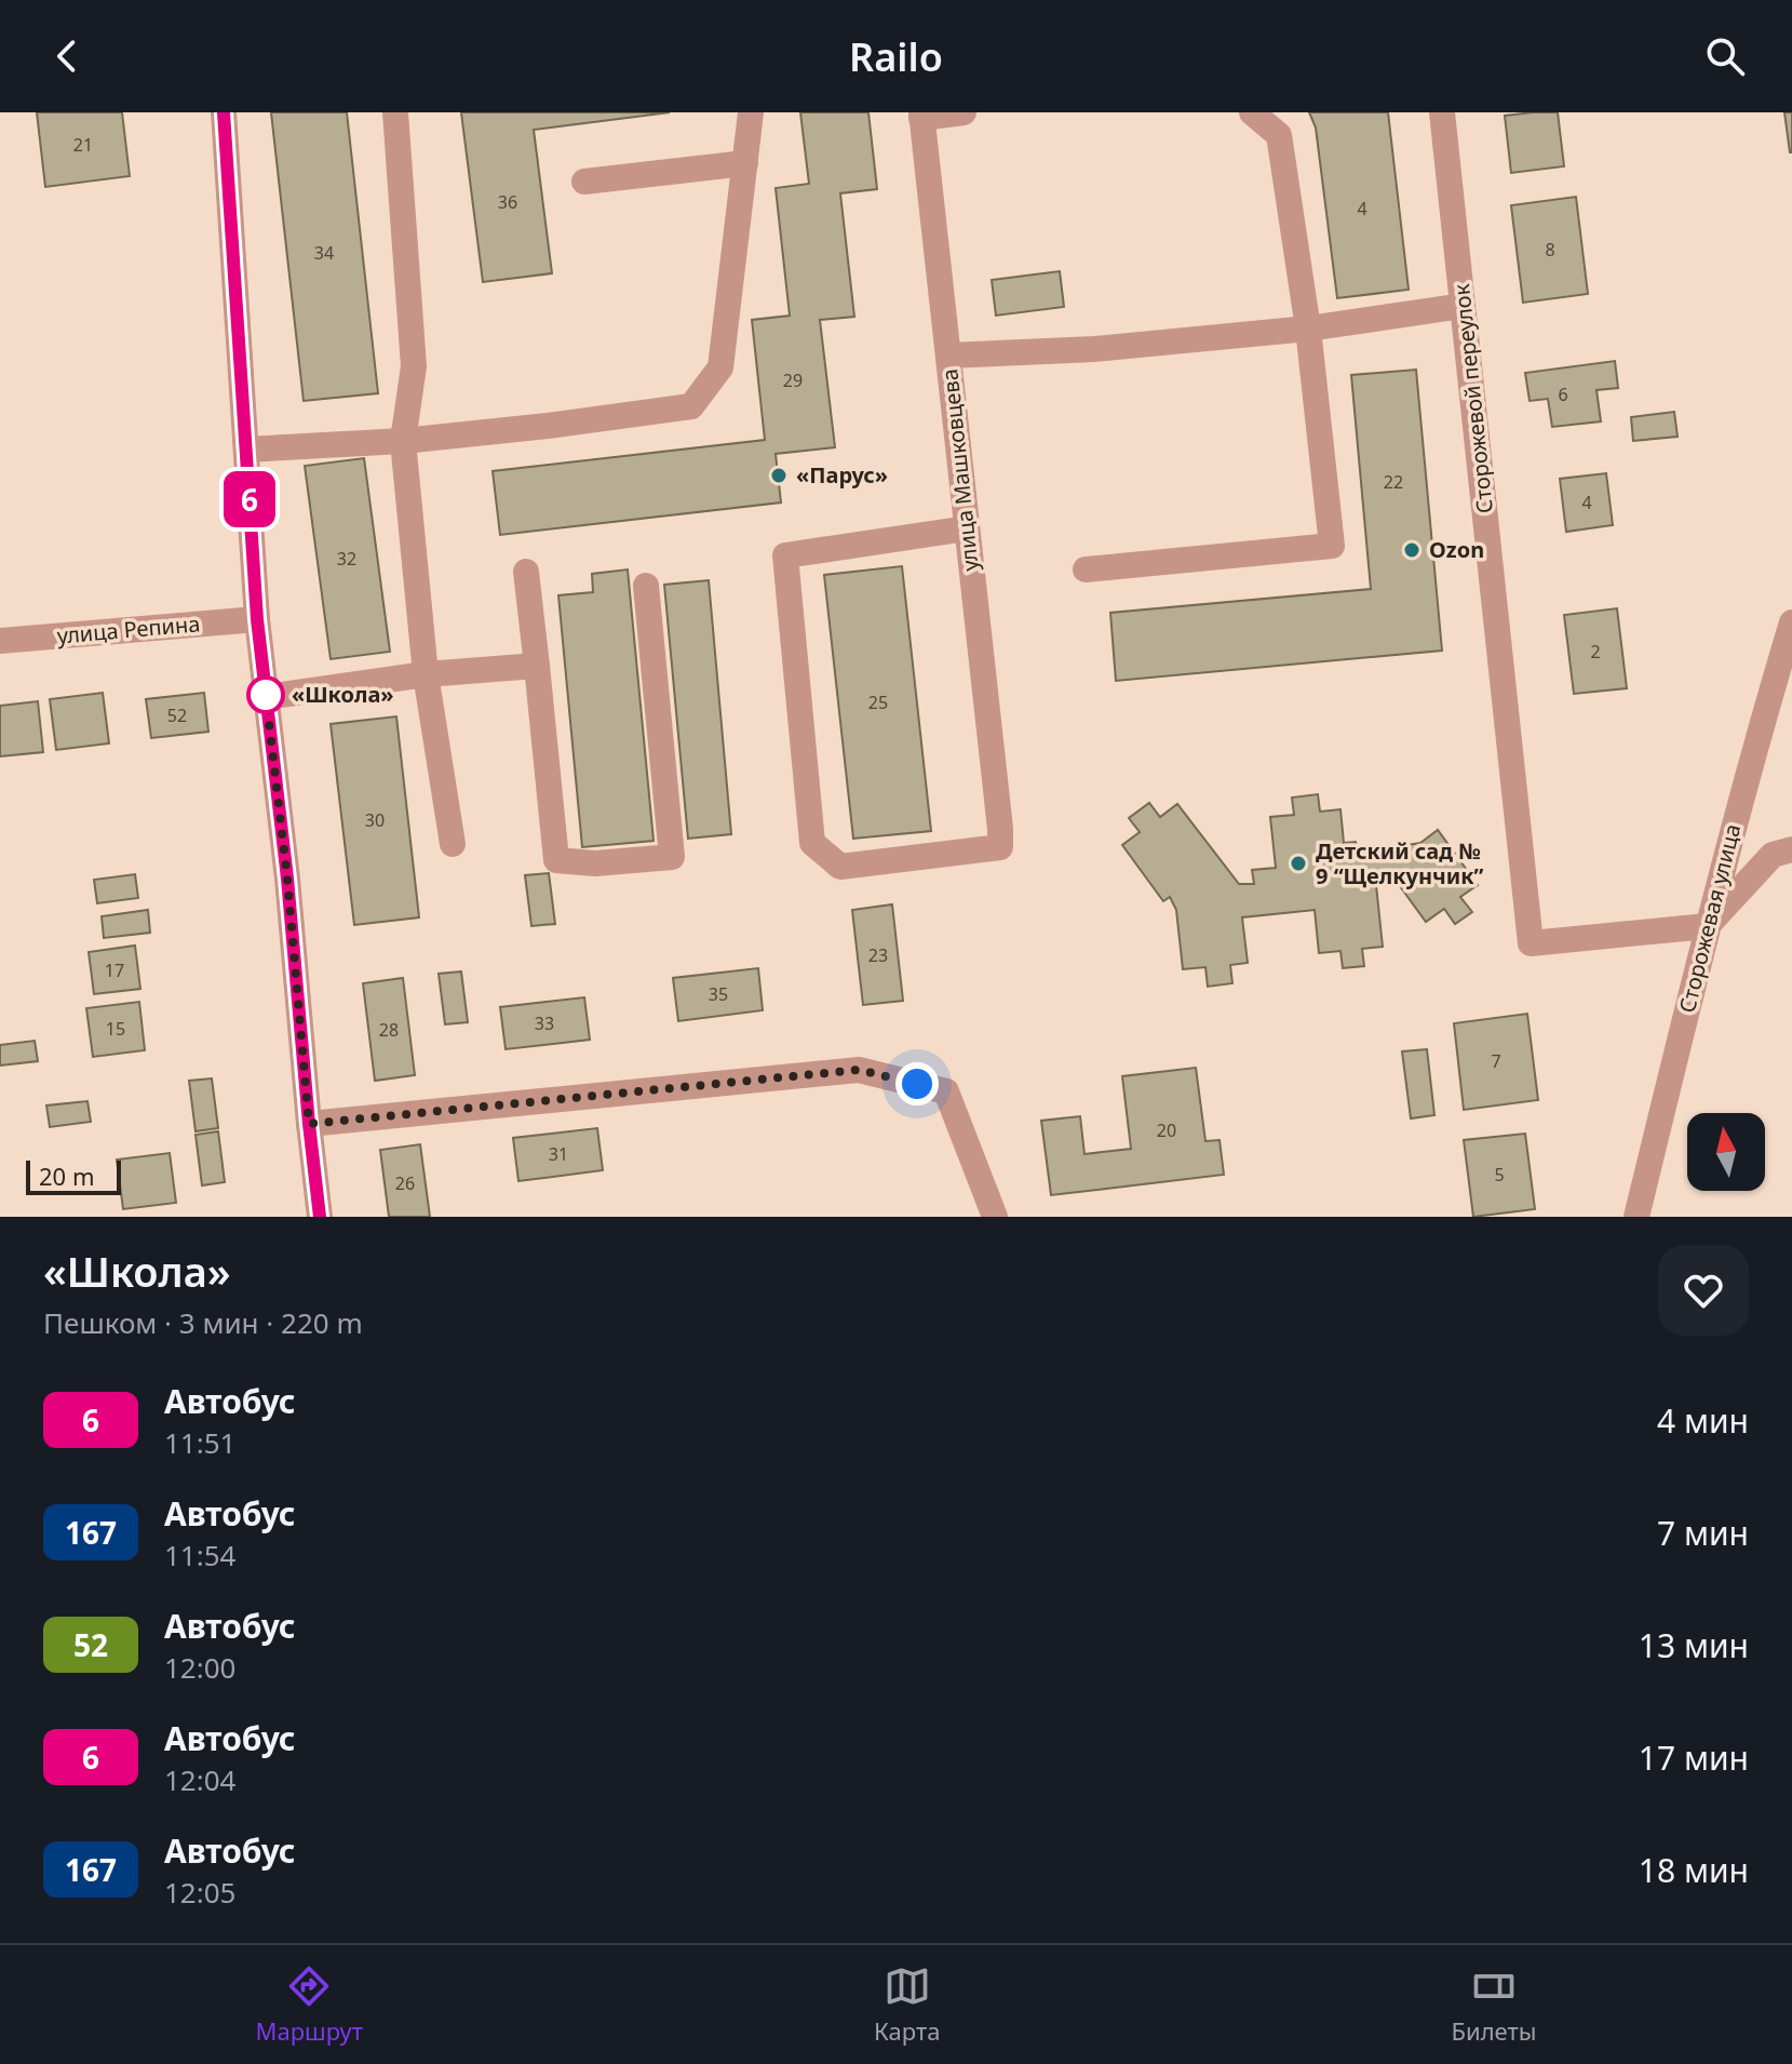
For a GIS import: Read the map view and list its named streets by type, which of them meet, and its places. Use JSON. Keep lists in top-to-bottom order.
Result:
{
  "streets": {
    "street": [
      "Сторожевой переулок",
      "улица Машковцева",
      "улица Репина",
      "Сторожевая улица"
    ]
  },
  "crossings": [
    ["Сторожевой переулок", "Сторожевая улица"]
  ],
  "places": [
    "«Парус»",
    "Ozon",
    "«Школа»",
    "Детский сад № 9 “Щелкунчик”"
  ],
  "lines": ["bus line 6"],
  "house_numbers": [
    "21",
    "36",
    "4",
    "8",
    "34",
    "29",
    "6",
    "22",
    "4",
    "32",
    "2",
    "25",
    "52",
    "30",
    "23",
    "17",
    "35",
    "33",
    "15",
    "28",
    "7",
    "20",
    "31",
    "5",
    "26"
  ],
  "scale_bar": "20 m",
  "north": "top",
  "page": {
    "header": "Railo",
    "on_map": "6",
    "scale": "20 m",
    "heading": ["«Школа»", "Пешком · 3 мин · 220 m"],
    "list": [
      {
        "mark": "6",
        "name": "Автобус",
        "note": "11:51",
        "value": "4 мин"
      },
      {
        "mark": "167",
        "name": "Автобус",
        "note": "11:54",
        "value": "7 мин"
      },
      {
        "mark": "52",
        "name": "Автобус",
        "note": "12:00",
        "value": "13 мин"
      },
      {
        "mark": "6",
        "name": "Автобус",
        "note": "12:04",
        "value": "17 мин"
      },
      {
        "mark": "167",
        "name": "Автобус",
        "note": "12:05",
        "value": "18 мин"
      }
    ],
    "tabs": ["Маршрут", "Карта", "Билеты"]
  }
}
